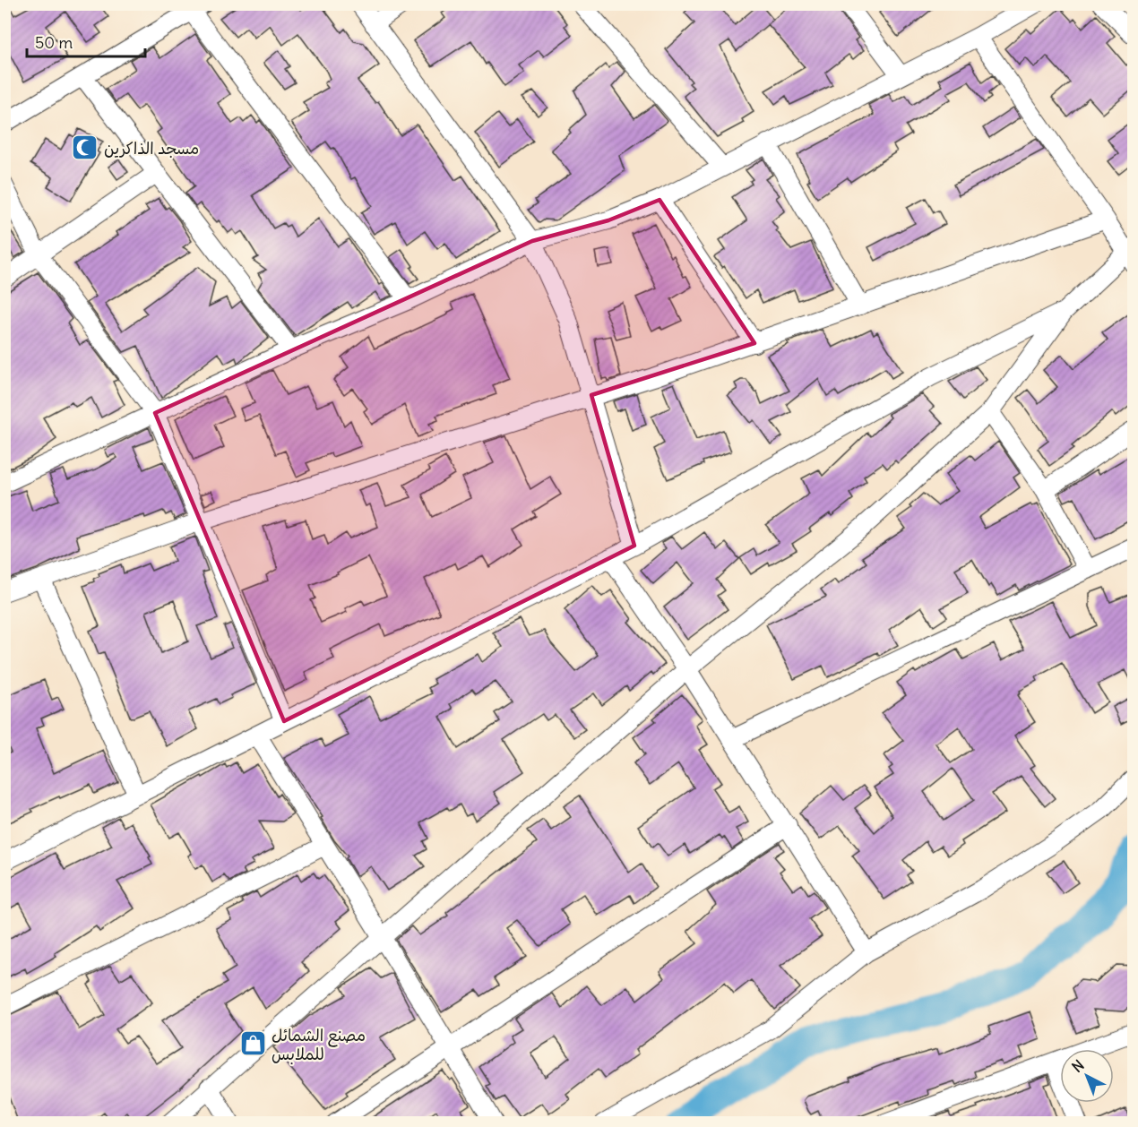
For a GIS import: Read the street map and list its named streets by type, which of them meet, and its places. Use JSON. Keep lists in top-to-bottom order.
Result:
{
  "places": {
    "mosque": ["مسجد الذاكرين"],
    "shop": ["مصنع الشمائل للملابس"]
  },
  "scale_bar": "50 m",
  "north": "top left"
}
